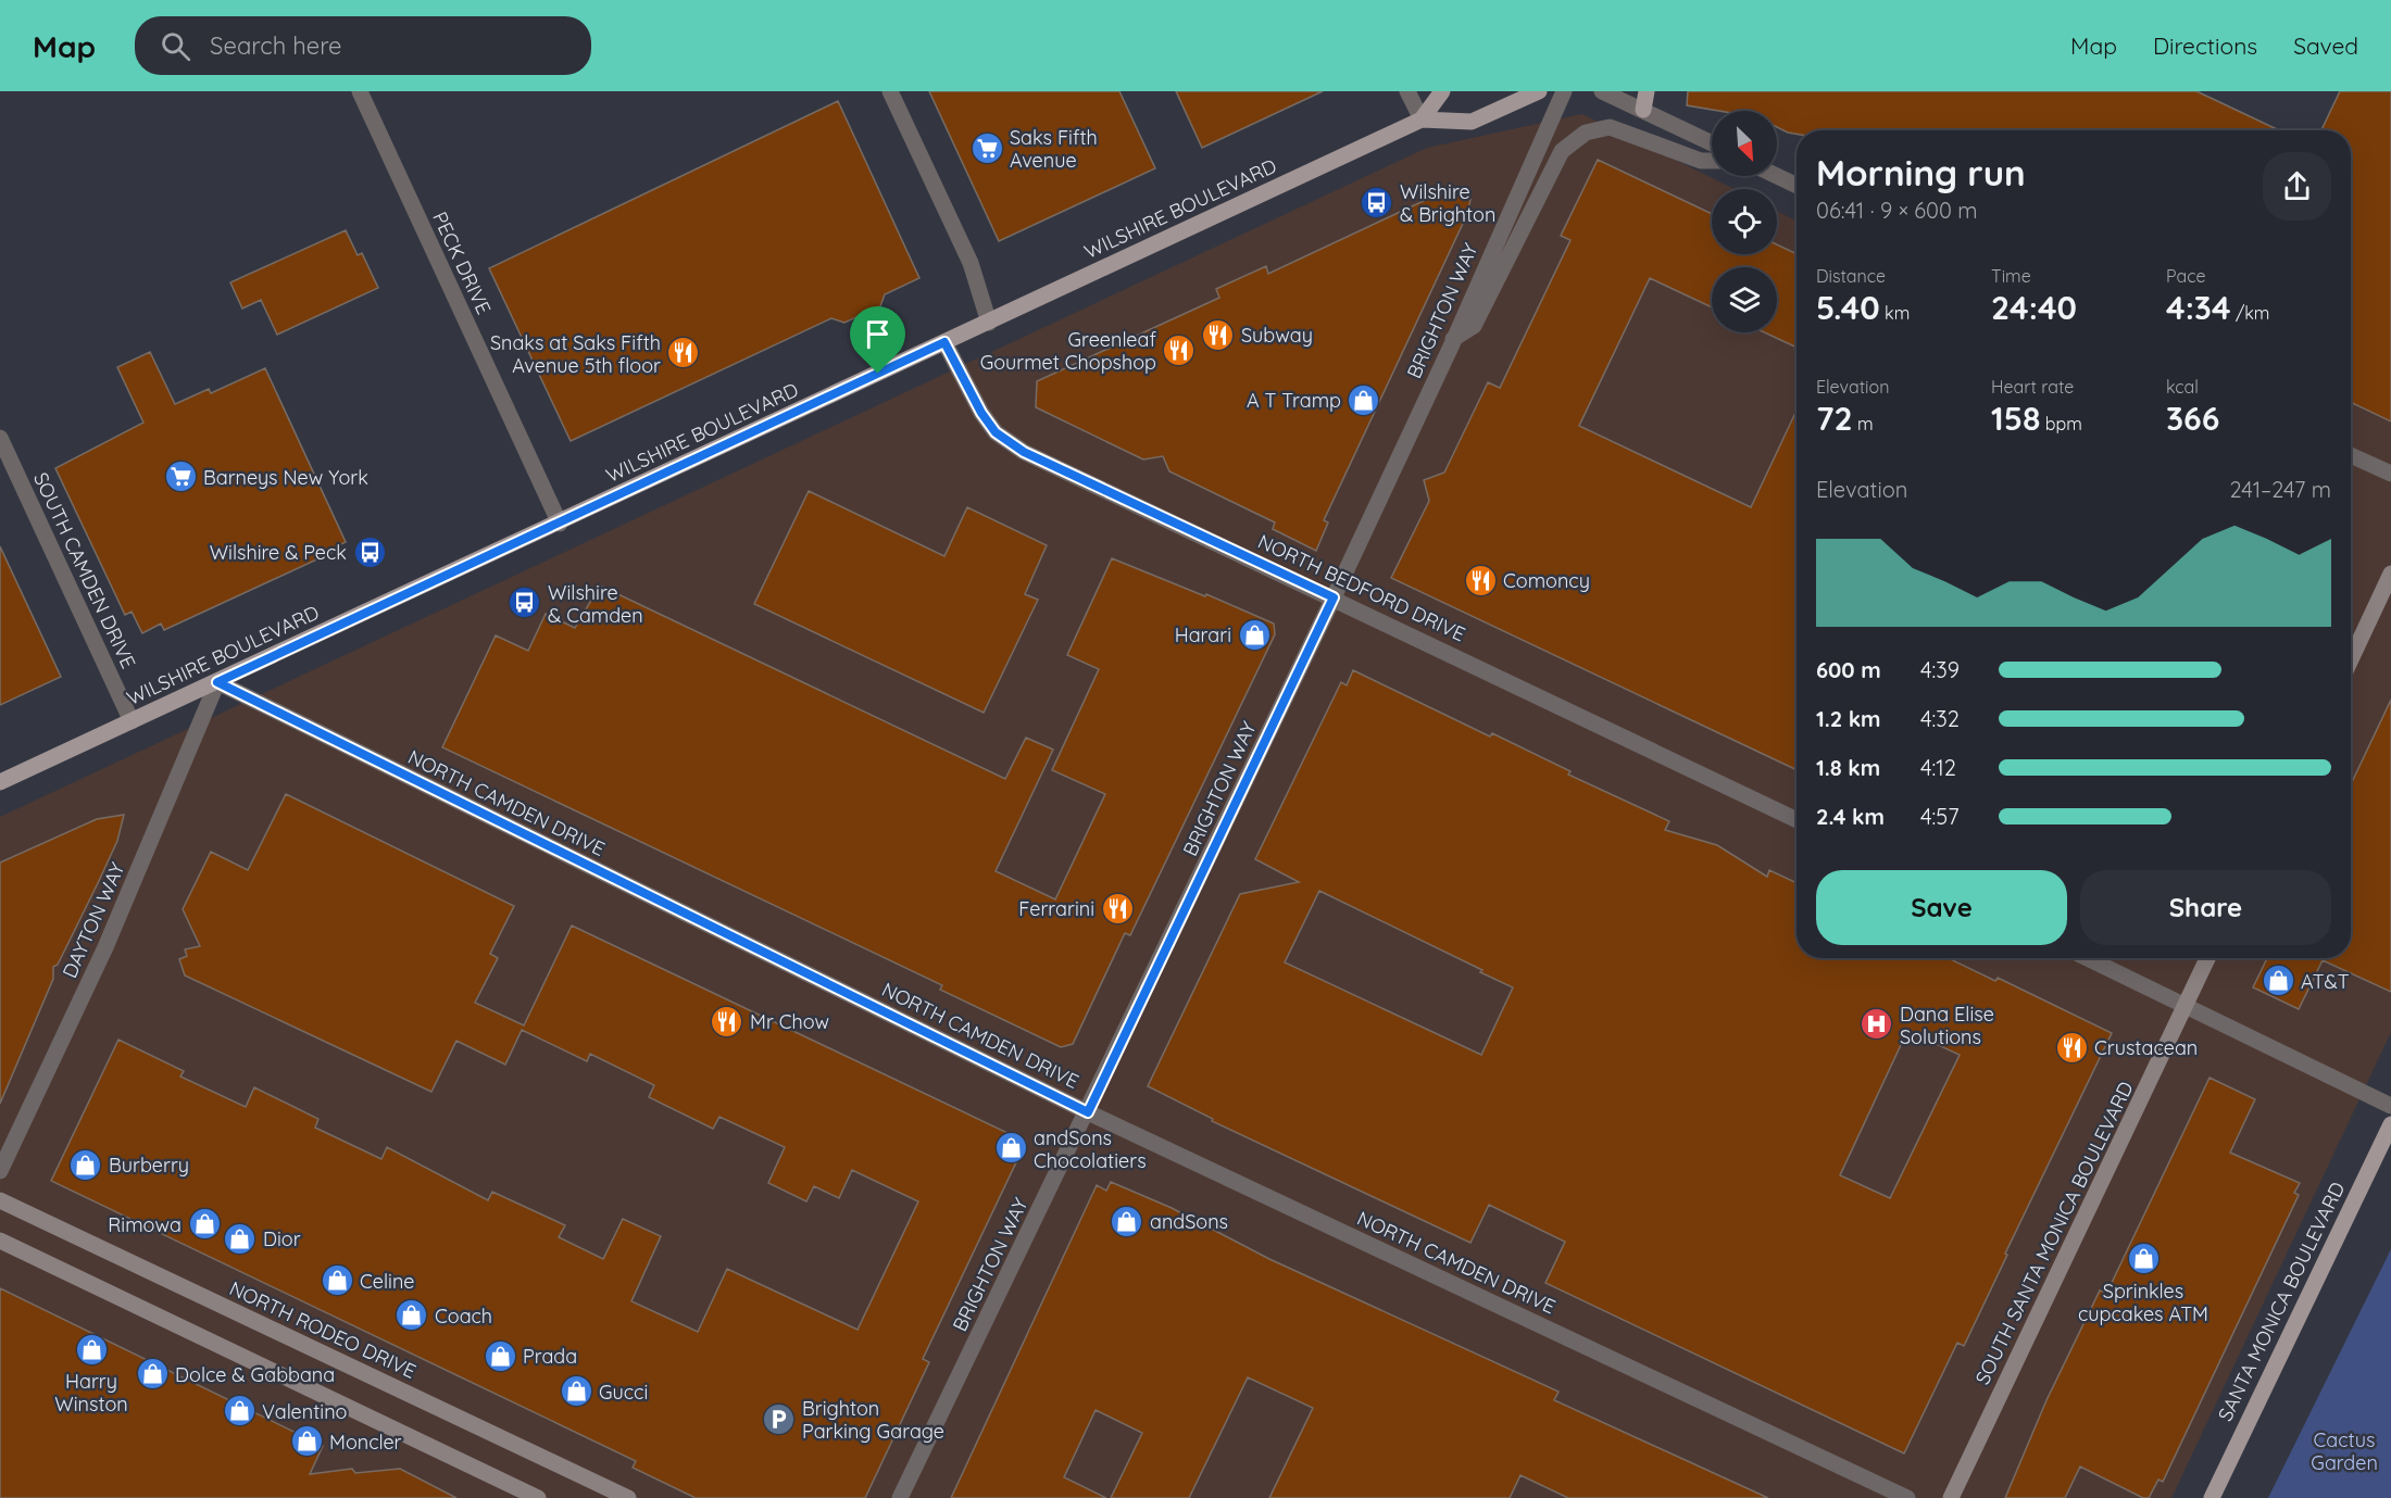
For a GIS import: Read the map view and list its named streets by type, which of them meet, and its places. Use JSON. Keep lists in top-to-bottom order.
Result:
{
  "streets": {
    "main road": [
      "WILSHIRE BOULEVARD",
      "SOUTH SANTA MONICA BOULEVARD",
      "SANTA MONICA BOULEVARD",
      "NORTH RODEO DRIVE"
    ],
    "street": [
      "PECK DRIVE",
      "BRIGHTON WAY",
      "SOUTH CAMDEN DRIVE",
      "NORTH BEDFORD DRIVE",
      "NORTH CAMDEN DRIVE",
      "DAYTON WAY"
    ]
  },
  "crossings": [
    ["WILSHIRE BOULEVARD", "PECK DRIVE"],
    ["WILSHIRE BOULEVARD", "SOUTH CAMDEN DRIVE"],
    ["WILSHIRE BOULEVARD", "NORTH BEDFORD DRIVE"],
    ["WILSHIRE BOULEVARD", "NORTH CAMDEN DRIVE"],
    ["WILSHIRE BOULEVARD", "DAYTON WAY"],
    ["BRIGHTON WAY", "NORTH BEDFORD DRIVE"],
    ["BRIGHTON WAY", "NORTH CAMDEN DRIVE"],
    ["NORTH CAMDEN DRIVE", "DAYTON WAY"]
  ],
  "parks": ["Cactus Garden"],
  "places": {
    "supermarket": ["Saks Fifth Avenue", "Barneys New York"],
    "bus stop": ["Wilshire & Brighton", "Wilshire & Peck", "Wilshire & Camden"],
    "restaurant": [
      "Subway",
      "Greenleaf Gourmet Chopshop",
      "Snaks at Saks Fifth Avenue 5th floor",
      "Comoncy",
      "Ferrarini",
      "Mr Chow",
      "Crustacean"
    ],
    "shop": [
      "A T Tramp",
      "Harari",
      "AT&T",
      "andSons Chocolatiers",
      "Burberry",
      "andSons",
      "Rimowa",
      "Dior",
      "Sprinkles cupcakes ATM",
      "Celine",
      "Coach",
      "Harry Winston",
      "Prada",
      "Dolce & Gabbana",
      "Gucci",
      "Valentino",
      "Moncler"
    ],
    "hospital": ["Dana Elise Solutions"],
    "parking": ["Brighton Parking Garage"]
  },
  "north": "bottom right",
  "page": {
    "header": "Map",
    "search": "Search here",
    "nav": ["Map", "Directions", "Saved"],
    "heading": ["Morning run", "06:41 · 9 × 600 m"],
    "stats": [
      ["Distance", "5.40 km"],
      ["Time", "24:40"],
      ["Pace", "4:34 /km"],
      ["Elevation", "72 m"],
      ["Heart rate", "158 bpm"],
      ["kcal", "366"]
    ],
    "chart": ["Elevation", "241–247 m"],
    "list": [
      {
        "name": "600 m",
        "note": "4:39"
      },
      {
        "name": "1.2 km",
        "note": "4:32"
      },
      {
        "name": "1.8 km",
        "note": "4:12"
      },
      {
        "name": "2.4 km",
        "note": "4:57"
      }
    ],
    "buttons": ["Save", "Share"]
  }
}
